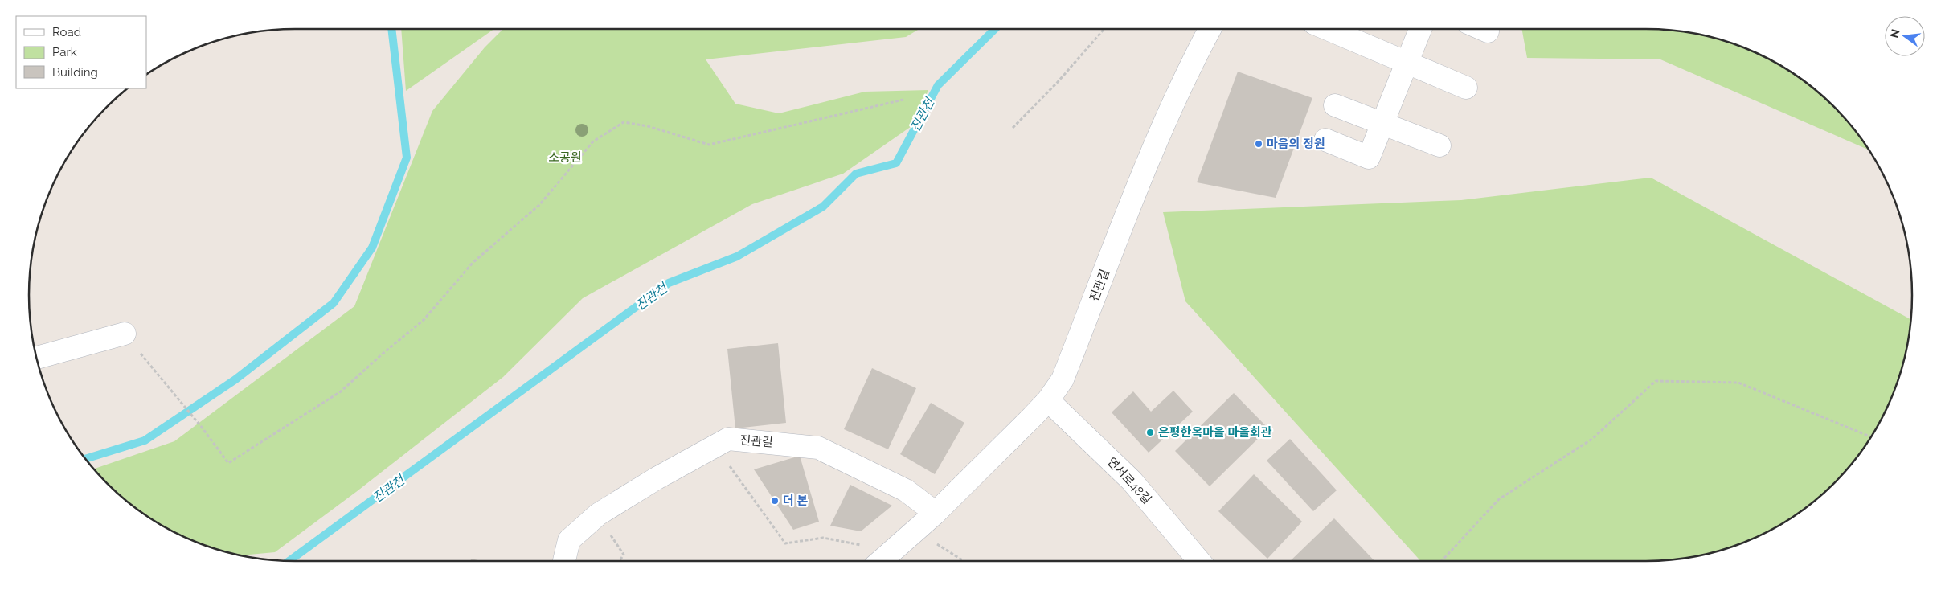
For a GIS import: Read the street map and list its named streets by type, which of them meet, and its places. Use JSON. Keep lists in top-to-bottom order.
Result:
{
  "streets": {
    "street": ["진관길", "연서로48길"]
  },
  "crossings": [
    ["진관길", "연서로48길"]
  ],
  "water": ["진관천"],
  "parks": ["소공원"],
  "places": ["마음의 정원", "은평한옥마을 마을회관", "더 본"],
  "legend": ["Road", "Park", "Building"],
  "north": "left"
}
